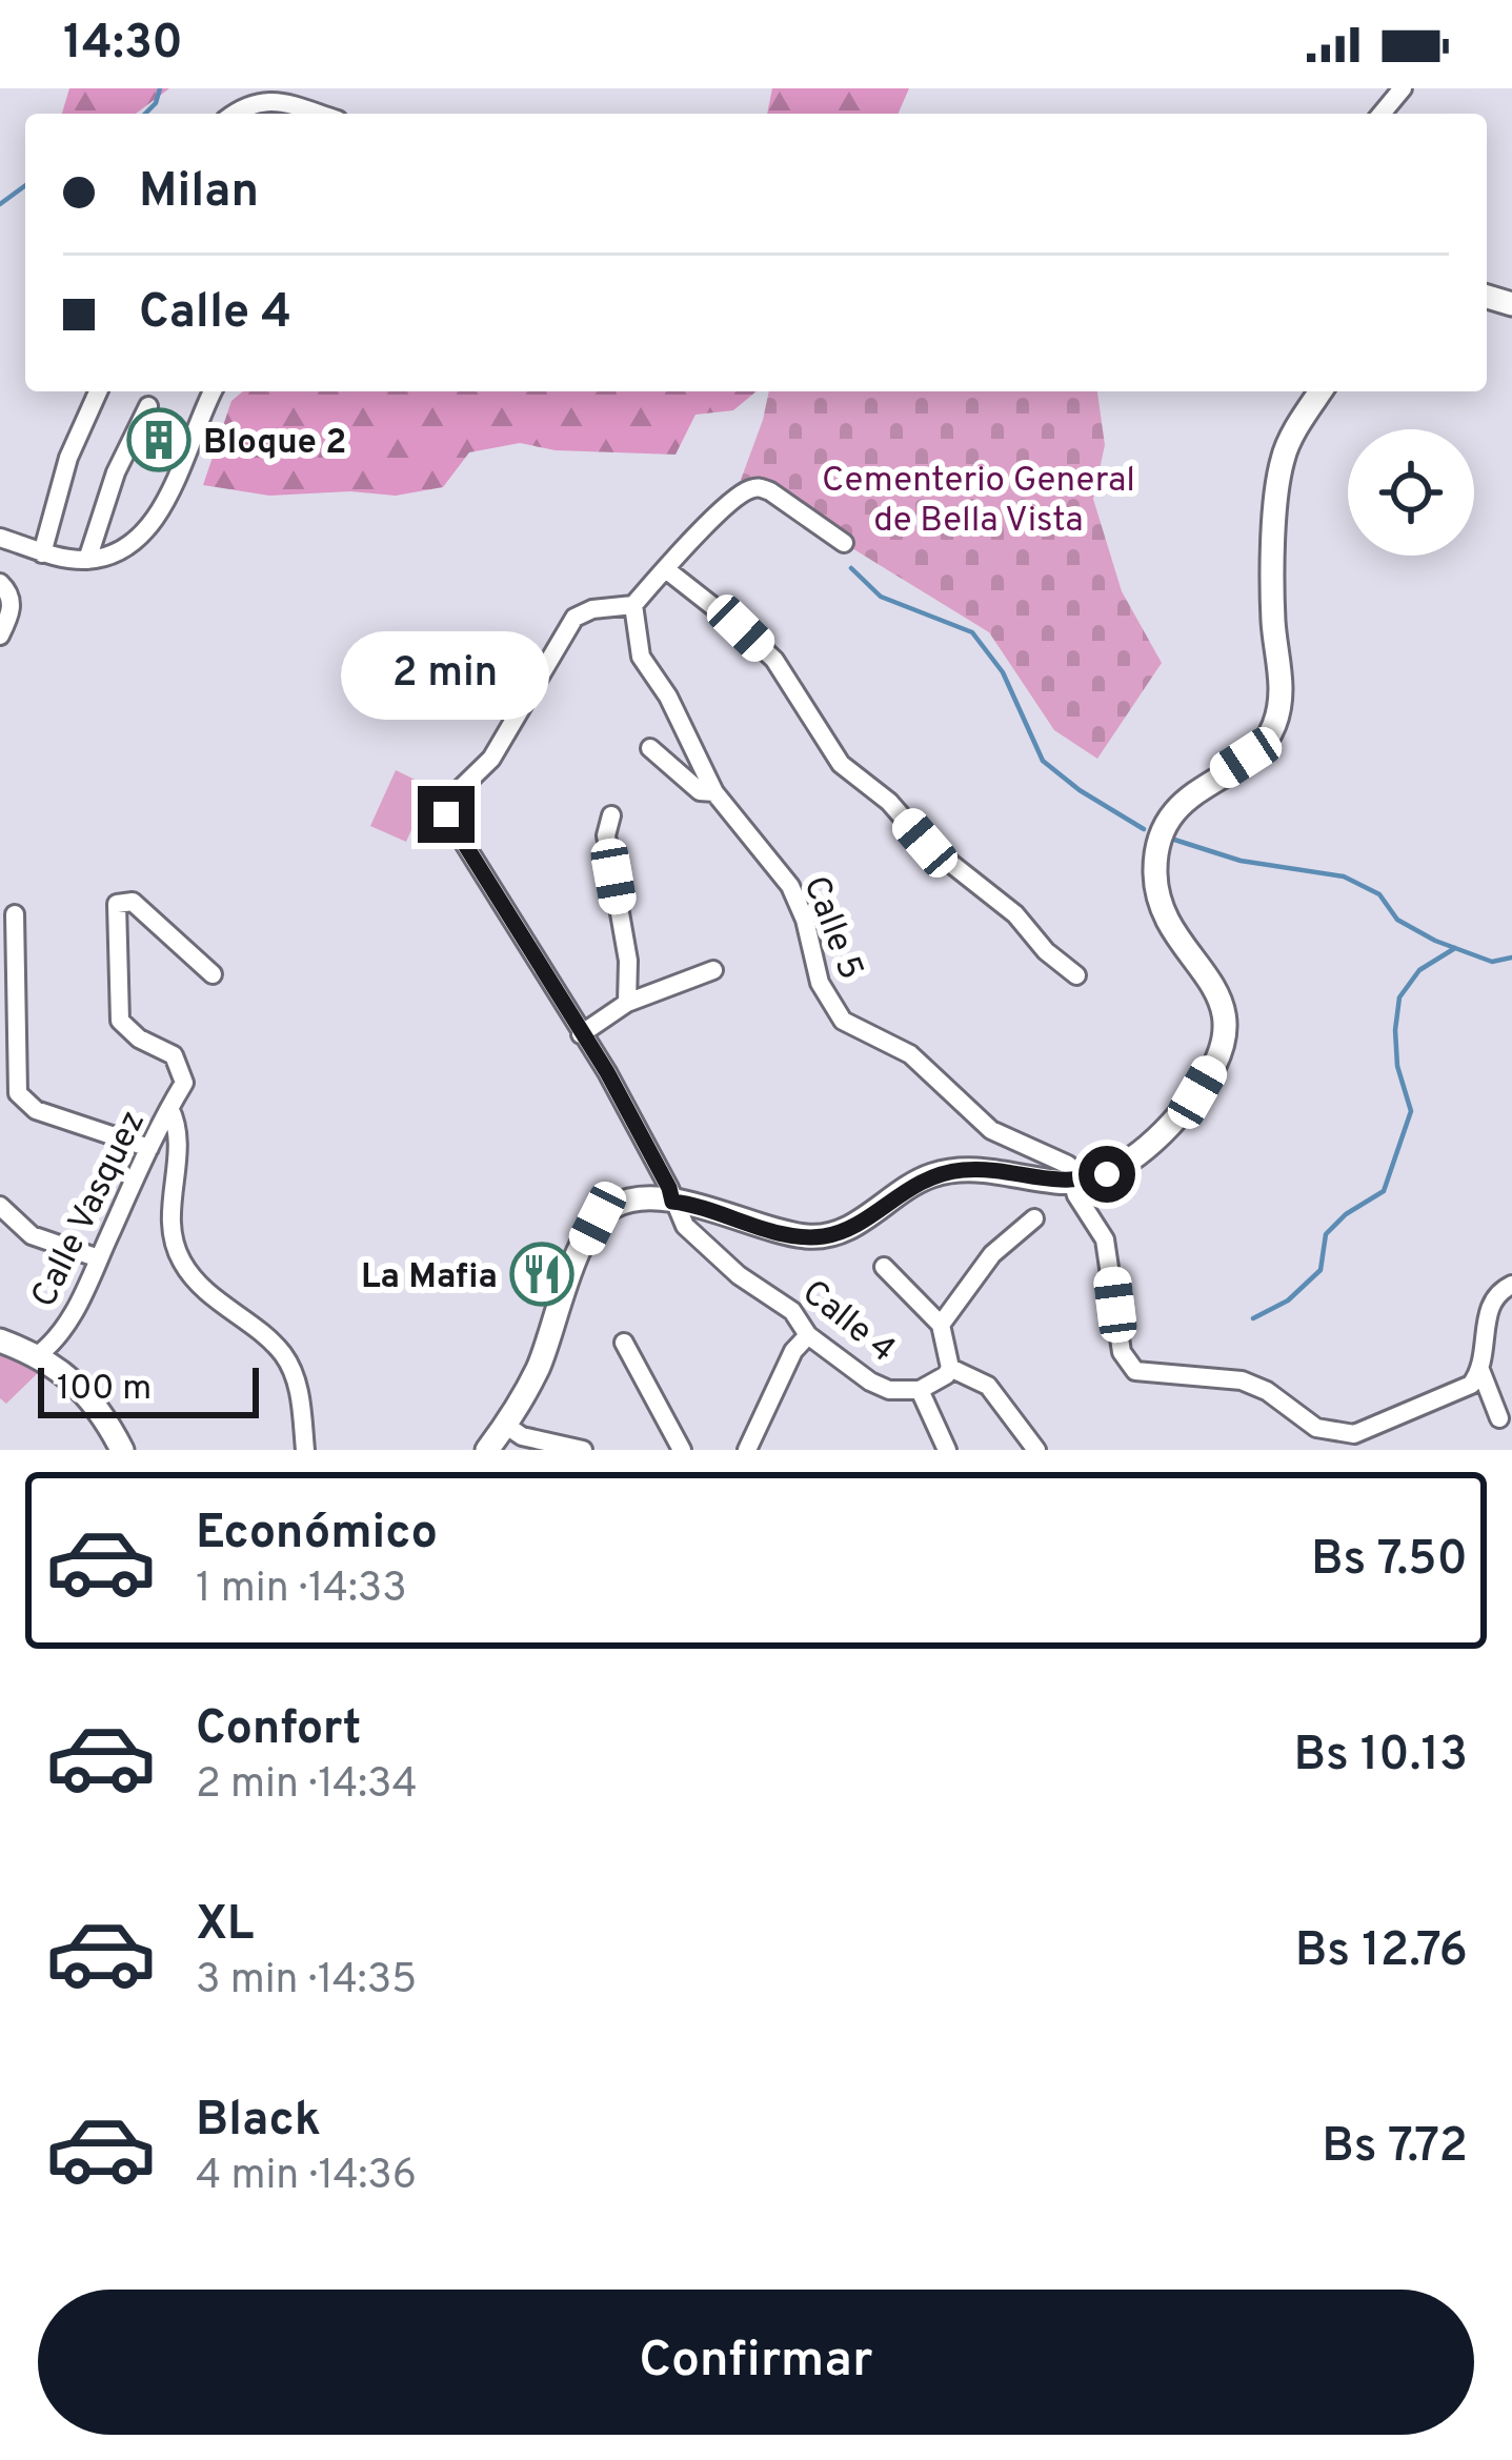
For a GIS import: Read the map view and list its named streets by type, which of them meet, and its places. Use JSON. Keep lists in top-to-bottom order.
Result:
{
  "streets": {
    "street": ["Calle 5", "Calle Vasquez", "Calle 4"]
  },
  "crossings": [
    ["Calle 5", "Calle 4"]
  ],
  "parks": ["Cementerio General de Bella Vista"],
  "places": {
    "building": ["Bloque 2"],
    "restaurant": ["La Mafia"]
  },
  "scale_bar": "100 m",
  "page": {
    "status": "14:30",
    "banner": ["Milan", "Calle 4"],
    "bubble": "2 min",
    "scale": "100 m",
    "list": [
      {
        "name": "Económico",
        "note": "1 min · 14:33",
        "value": "Bs 7.50"
      },
      {
        "name": "Confort",
        "note": "2 min · 14:34",
        "value": "Bs 10.13"
      },
      {
        "name": "XL",
        "note": "3 min · 14:35",
        "value": "Bs 12.76"
      },
      {
        "name": "Black",
        "note": "4 min · 14:36",
        "value": "Bs 7.72"
      }
    ],
    "buttons": "Confirmar"
  }
}
